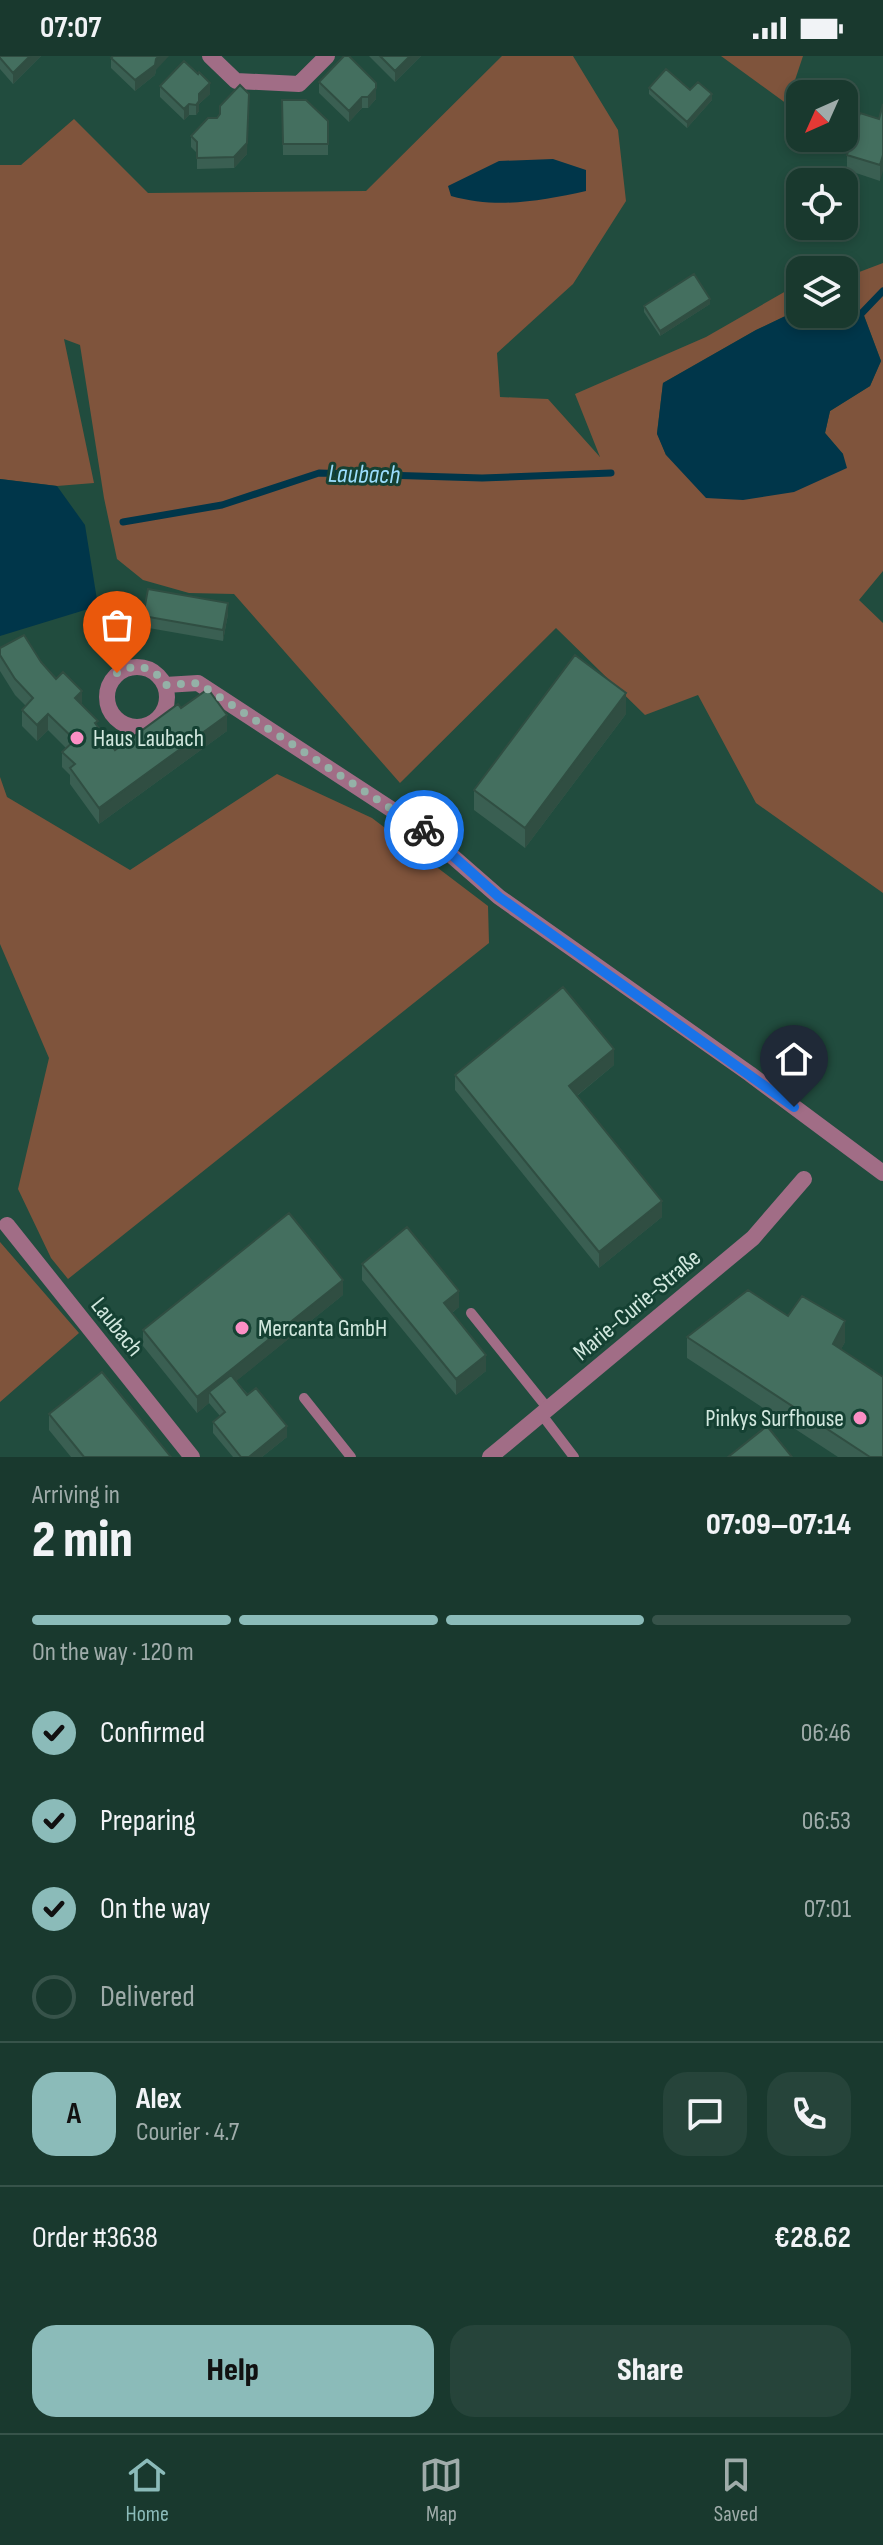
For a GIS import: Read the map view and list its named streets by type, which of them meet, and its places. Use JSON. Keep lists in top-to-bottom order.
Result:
{
  "streets": {
    "street": ["Marie-Curie-Straße", "Laubach"]
  },
  "water": ["Laubach"],
  "places": ["Haus Laubach", "Mercanta GmbH", "Pinkys Surfhouse"],
  "north": "bottom left",
  "page": {
    "status": "07:07",
    "heading": ["2 min", "Arriving in", "07:09–07:14"],
    "panel": [
      "Alex",
      "Courier · 4.7",
      "Order #3638",
      "€28.62"
    ],
    "bar": "On the way · 120 m",
    "list": [
      ["Confirmed", "06:46"],
      ["Preparing", "06:53"],
      ["On the way", "07:01"],
      "Delivered"
    ],
    "round": "A",
    "buttons": ["Help", "Share"],
    "tabs": ["Home", "Map", "Saved"]
  }
}
